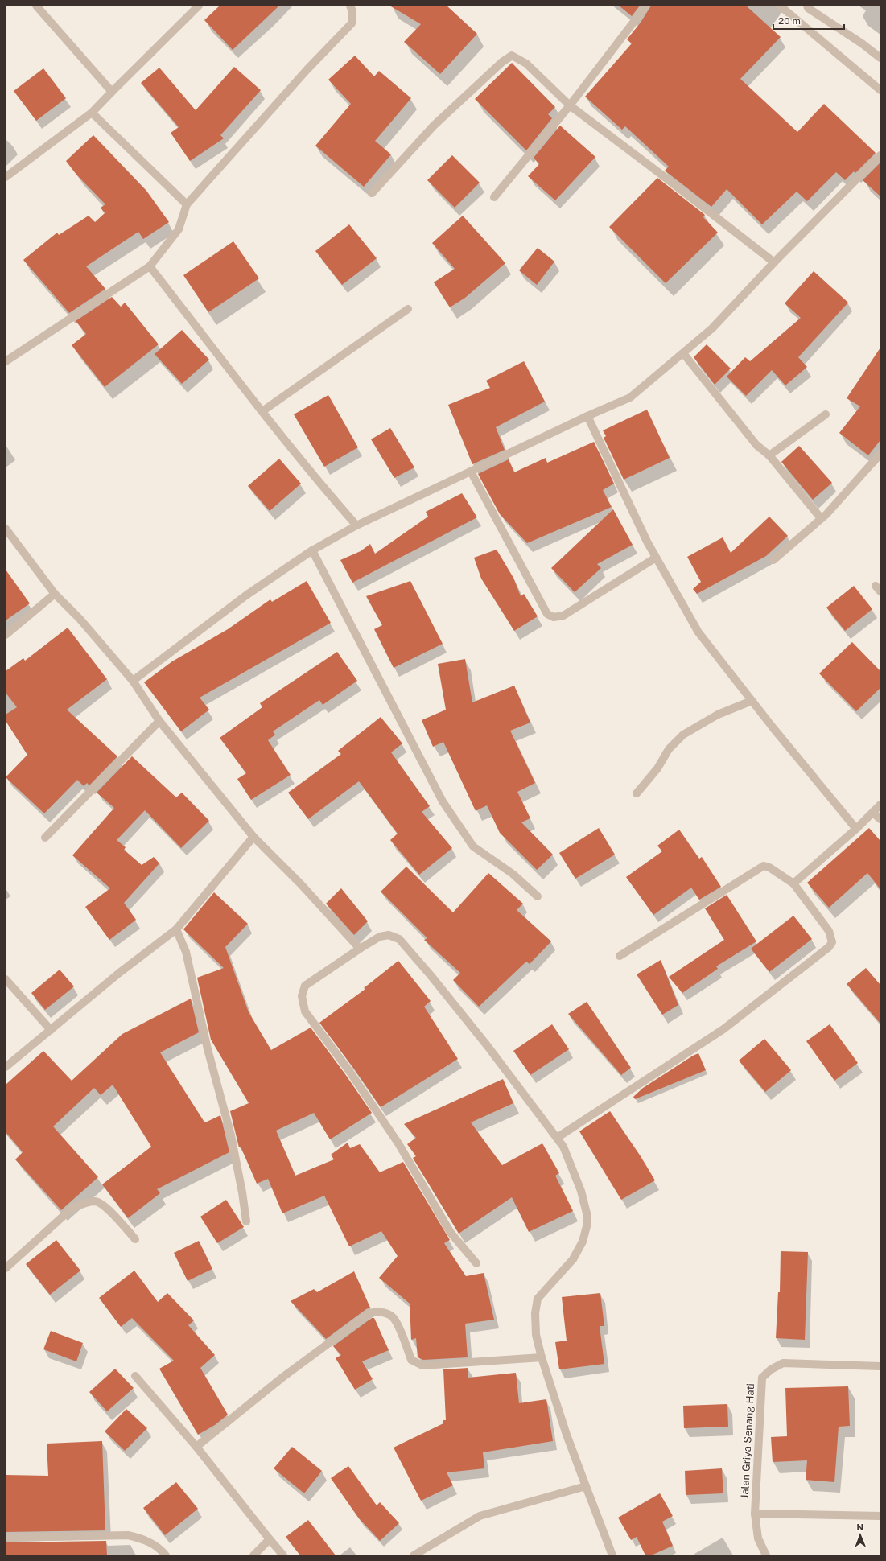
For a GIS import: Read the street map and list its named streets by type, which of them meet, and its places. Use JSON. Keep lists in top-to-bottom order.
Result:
{
  "streets": {
    "street": ["Jalan Griya Senang Hati"]
  },
  "scale_bar": "20 m",
  "north": "top"
}
